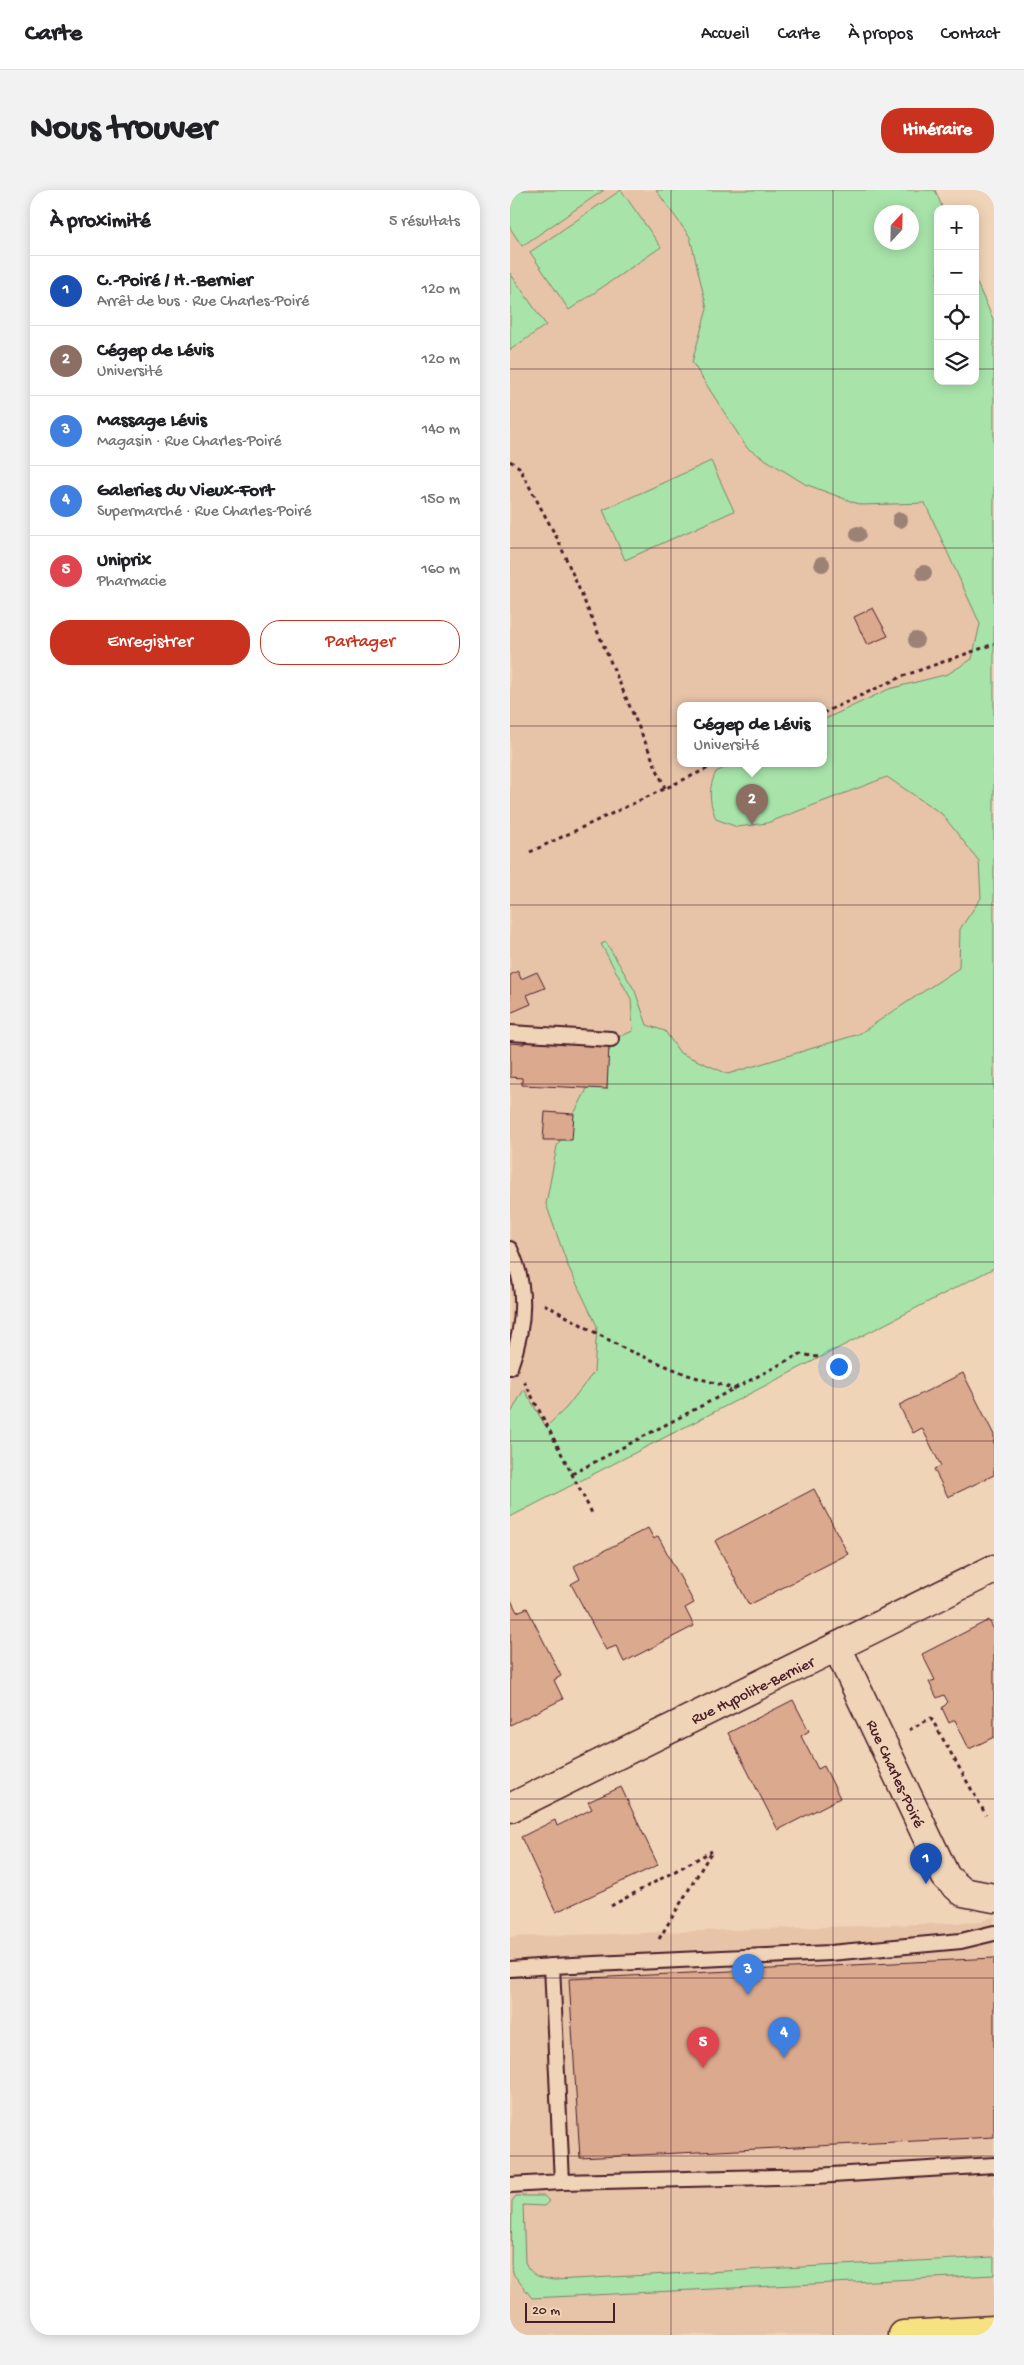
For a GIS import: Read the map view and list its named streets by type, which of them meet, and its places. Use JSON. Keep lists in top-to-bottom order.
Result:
{
  "streets": {
    "street": ["Rue Hypolite-Bernier", "Rue Charles-Poiré"]
  },
  "crossings": [
    ["Rue Hypolite-Bernier", "Rue Charles-Poiré"]
  ],
  "scale_bar": "20 m",
  "north": "top",
  "page": {
    "header": "Carte",
    "nav": [
      "Accueil",
      "Carte",
      "À propos",
      "Contact"
    ],
    "buttons": [
      "Itinéraire",
      ["Enregistrer", "Partager"]
    ],
    "title": "Nous trouver",
    "heading": ["À proximité", "5 résultats"],
    "map_buttons": ["+", "−"],
    "list": [
      {
        "mark": "1",
        "name": "C.-Poiré / H.-Bernier",
        "note": "Arrêt de bus · Rue Charles-Poiré",
        "value": "120 m"
      },
      {
        "mark": "2",
        "name": "Cégep de Lévis",
        "note": "Université",
        "value": "120 m"
      },
      {
        "mark": "3",
        "name": "Massage Lévis",
        "note": "Magasin · Rue Charles-Poiré",
        "value": "140 m"
      },
      {
        "mark": "4",
        "name": "Galeries du Vieux-Fort",
        "note": "Supermarché · Rue Charles-Poiré",
        "value": "150 m"
      },
      {
        "mark": "5",
        "name": "Uniprix",
        "note": "Pharmacie",
        "value": "160 m"
      }
    ],
    "popup": ["Cégep de Lévis", "Université"],
    "pins": [
      "2",
      "1",
      "3",
      "4",
      "5"
    ],
    "scale": "20 m"
  }
}
